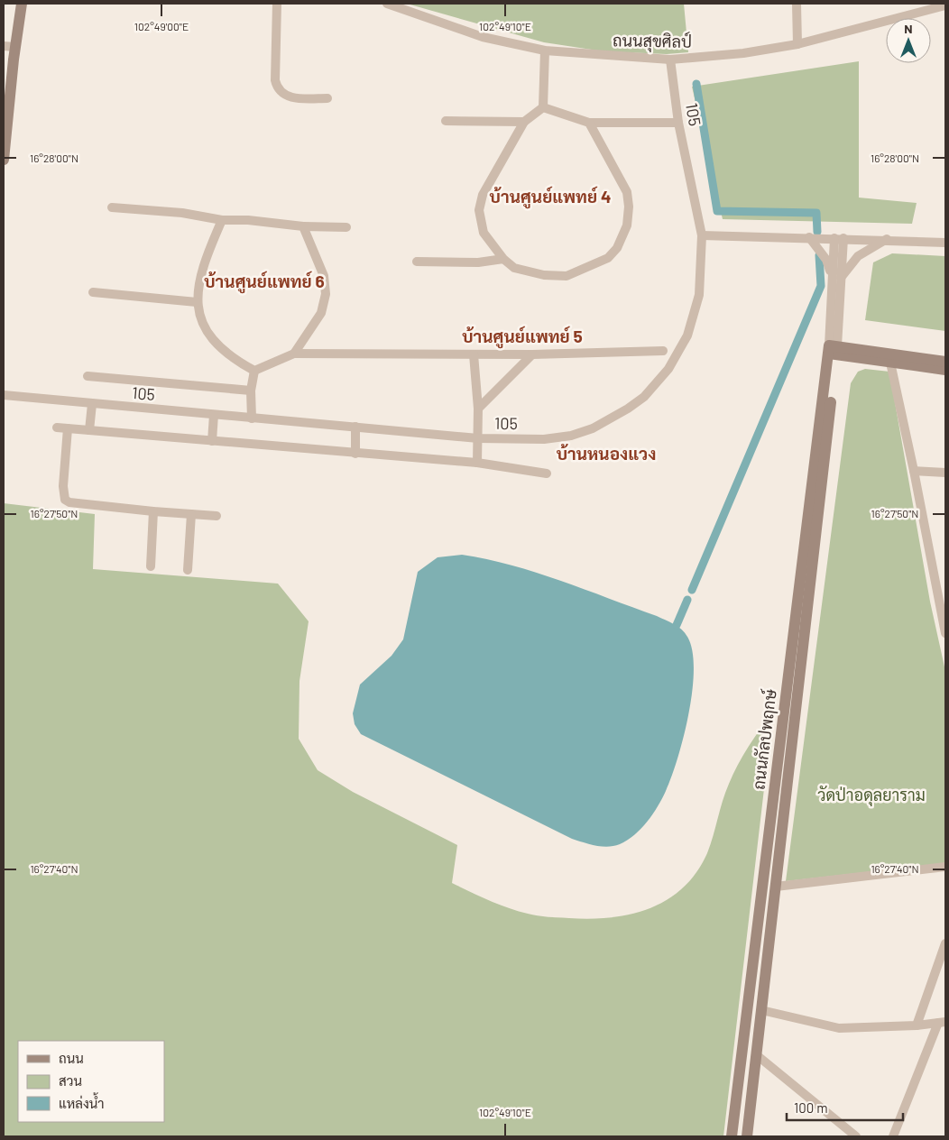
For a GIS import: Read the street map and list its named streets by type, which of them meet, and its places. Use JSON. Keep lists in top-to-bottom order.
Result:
{
  "streets": {
    "main road": ["ถนนกัลปพฤกษ์"],
    "street": ["ถนนสุขศิลป์", "105"]
  },
  "crossings": [
    ["ถนนสุขศิลป์", "105"]
  ],
  "districts": [
    "บ้านศูนย์แพทย์ 4",
    "บ้านศูนย์แพทย์ 6",
    "บ้านศูนย์แพทย์ 5",
    "บ้านหนองแวง"
  ],
  "parks": ["วัดป่าอดุลยาราม"],
  "legend": ["ถนน", "สวน", "แหล่งน้ำ"],
  "scale_bar": "100 m",
  "north": "top",
  "coordinates": [
    "102°49'00\"E",
    "102°49'10\"E",
    "16°28'00\"N",
    "16°27'50\"N",
    "16°27'40\"N"
  ]
}
